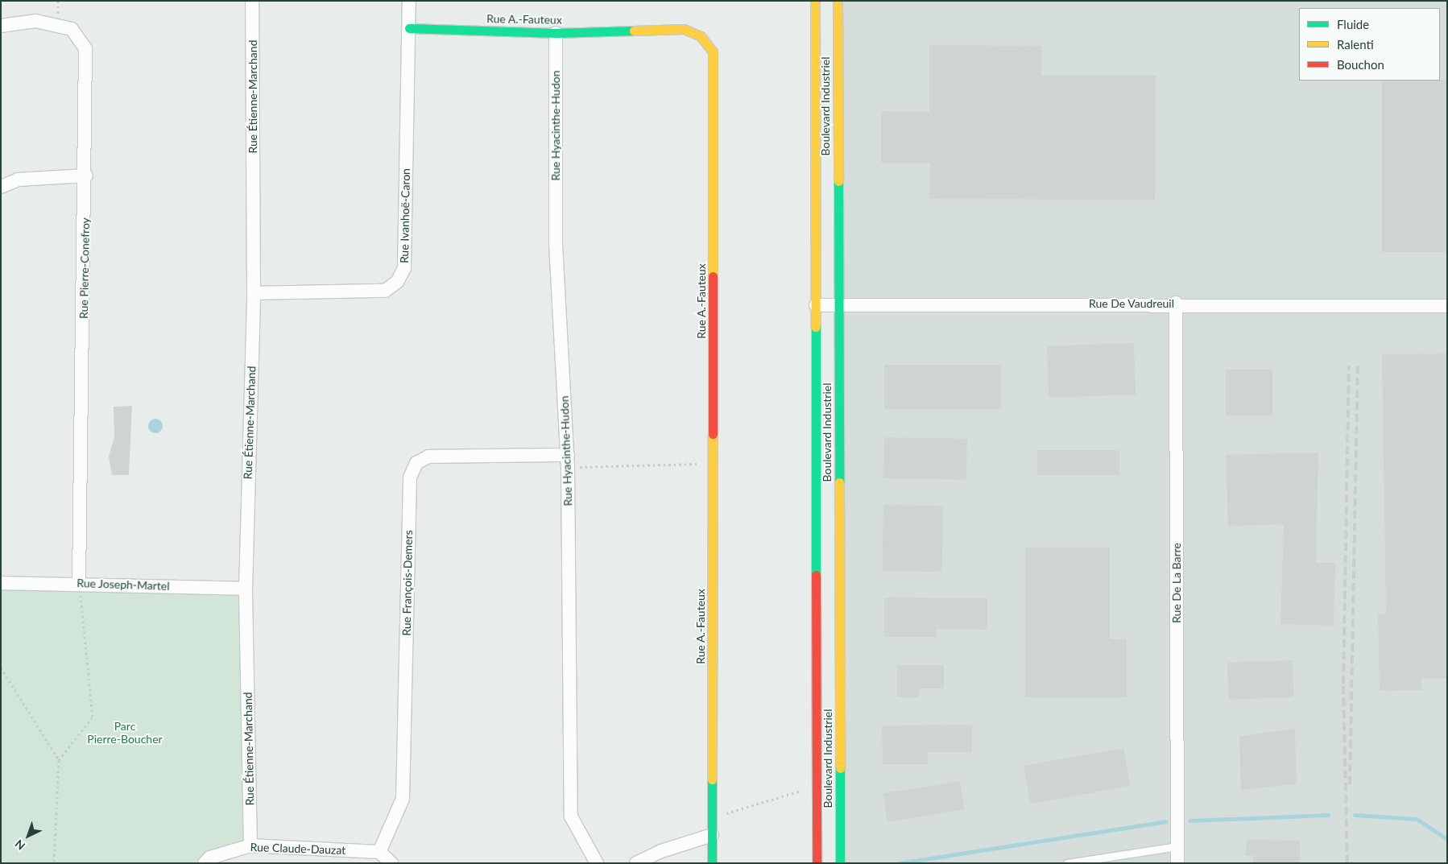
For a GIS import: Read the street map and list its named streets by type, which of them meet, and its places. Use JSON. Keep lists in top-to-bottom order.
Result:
{
  "streets": {
    "street": [
      "Rue A.-Fauteux",
      "Rue Étienne-Marchand",
      "Boulevard Industriel",
      "Rue Hyacinthe-Hudon",
      "Rue Ivanhoë-Caron",
      "Rue Pierre-Conefroy",
      "Rue De Vaudreuil",
      "Rue François-Demers",
      "Rue De La Barre",
      "Rue Joseph-Martel",
      "Rue Claude-Dauzat"
    ]
  },
  "crossings": [
    ["Rue A.-Fauteux", "Rue Hyacinthe-Hudon"],
    ["Rue A.-Fauteux", "Rue Ivanhoë-Caron"],
    ["Rue Étienne-Marchand", "Rue Ivanhoë-Caron"],
    ["Rue Étienne-Marchand", "Rue Joseph-Martel"],
    ["Rue Étienne-Marchand", "Rue Claude-Dauzat"],
    ["Boulevard Industriel", "Rue De Vaudreuil"],
    ["Rue Hyacinthe-Hudon", "Rue François-Demers"],
    ["Rue Pierre-Conefroy", "Rue Joseph-Martel"],
    ["Rue De Vaudreuil", "Rue De La Barre"],
    ["Rue François-Demers", "Rue Claude-Dauzat"]
  ],
  "parks": ["Parc Pierre-Boucher"],
  "legend": ["Fluide", "Ralenti", "Bouchon"],
  "north": "bottom left"
}
